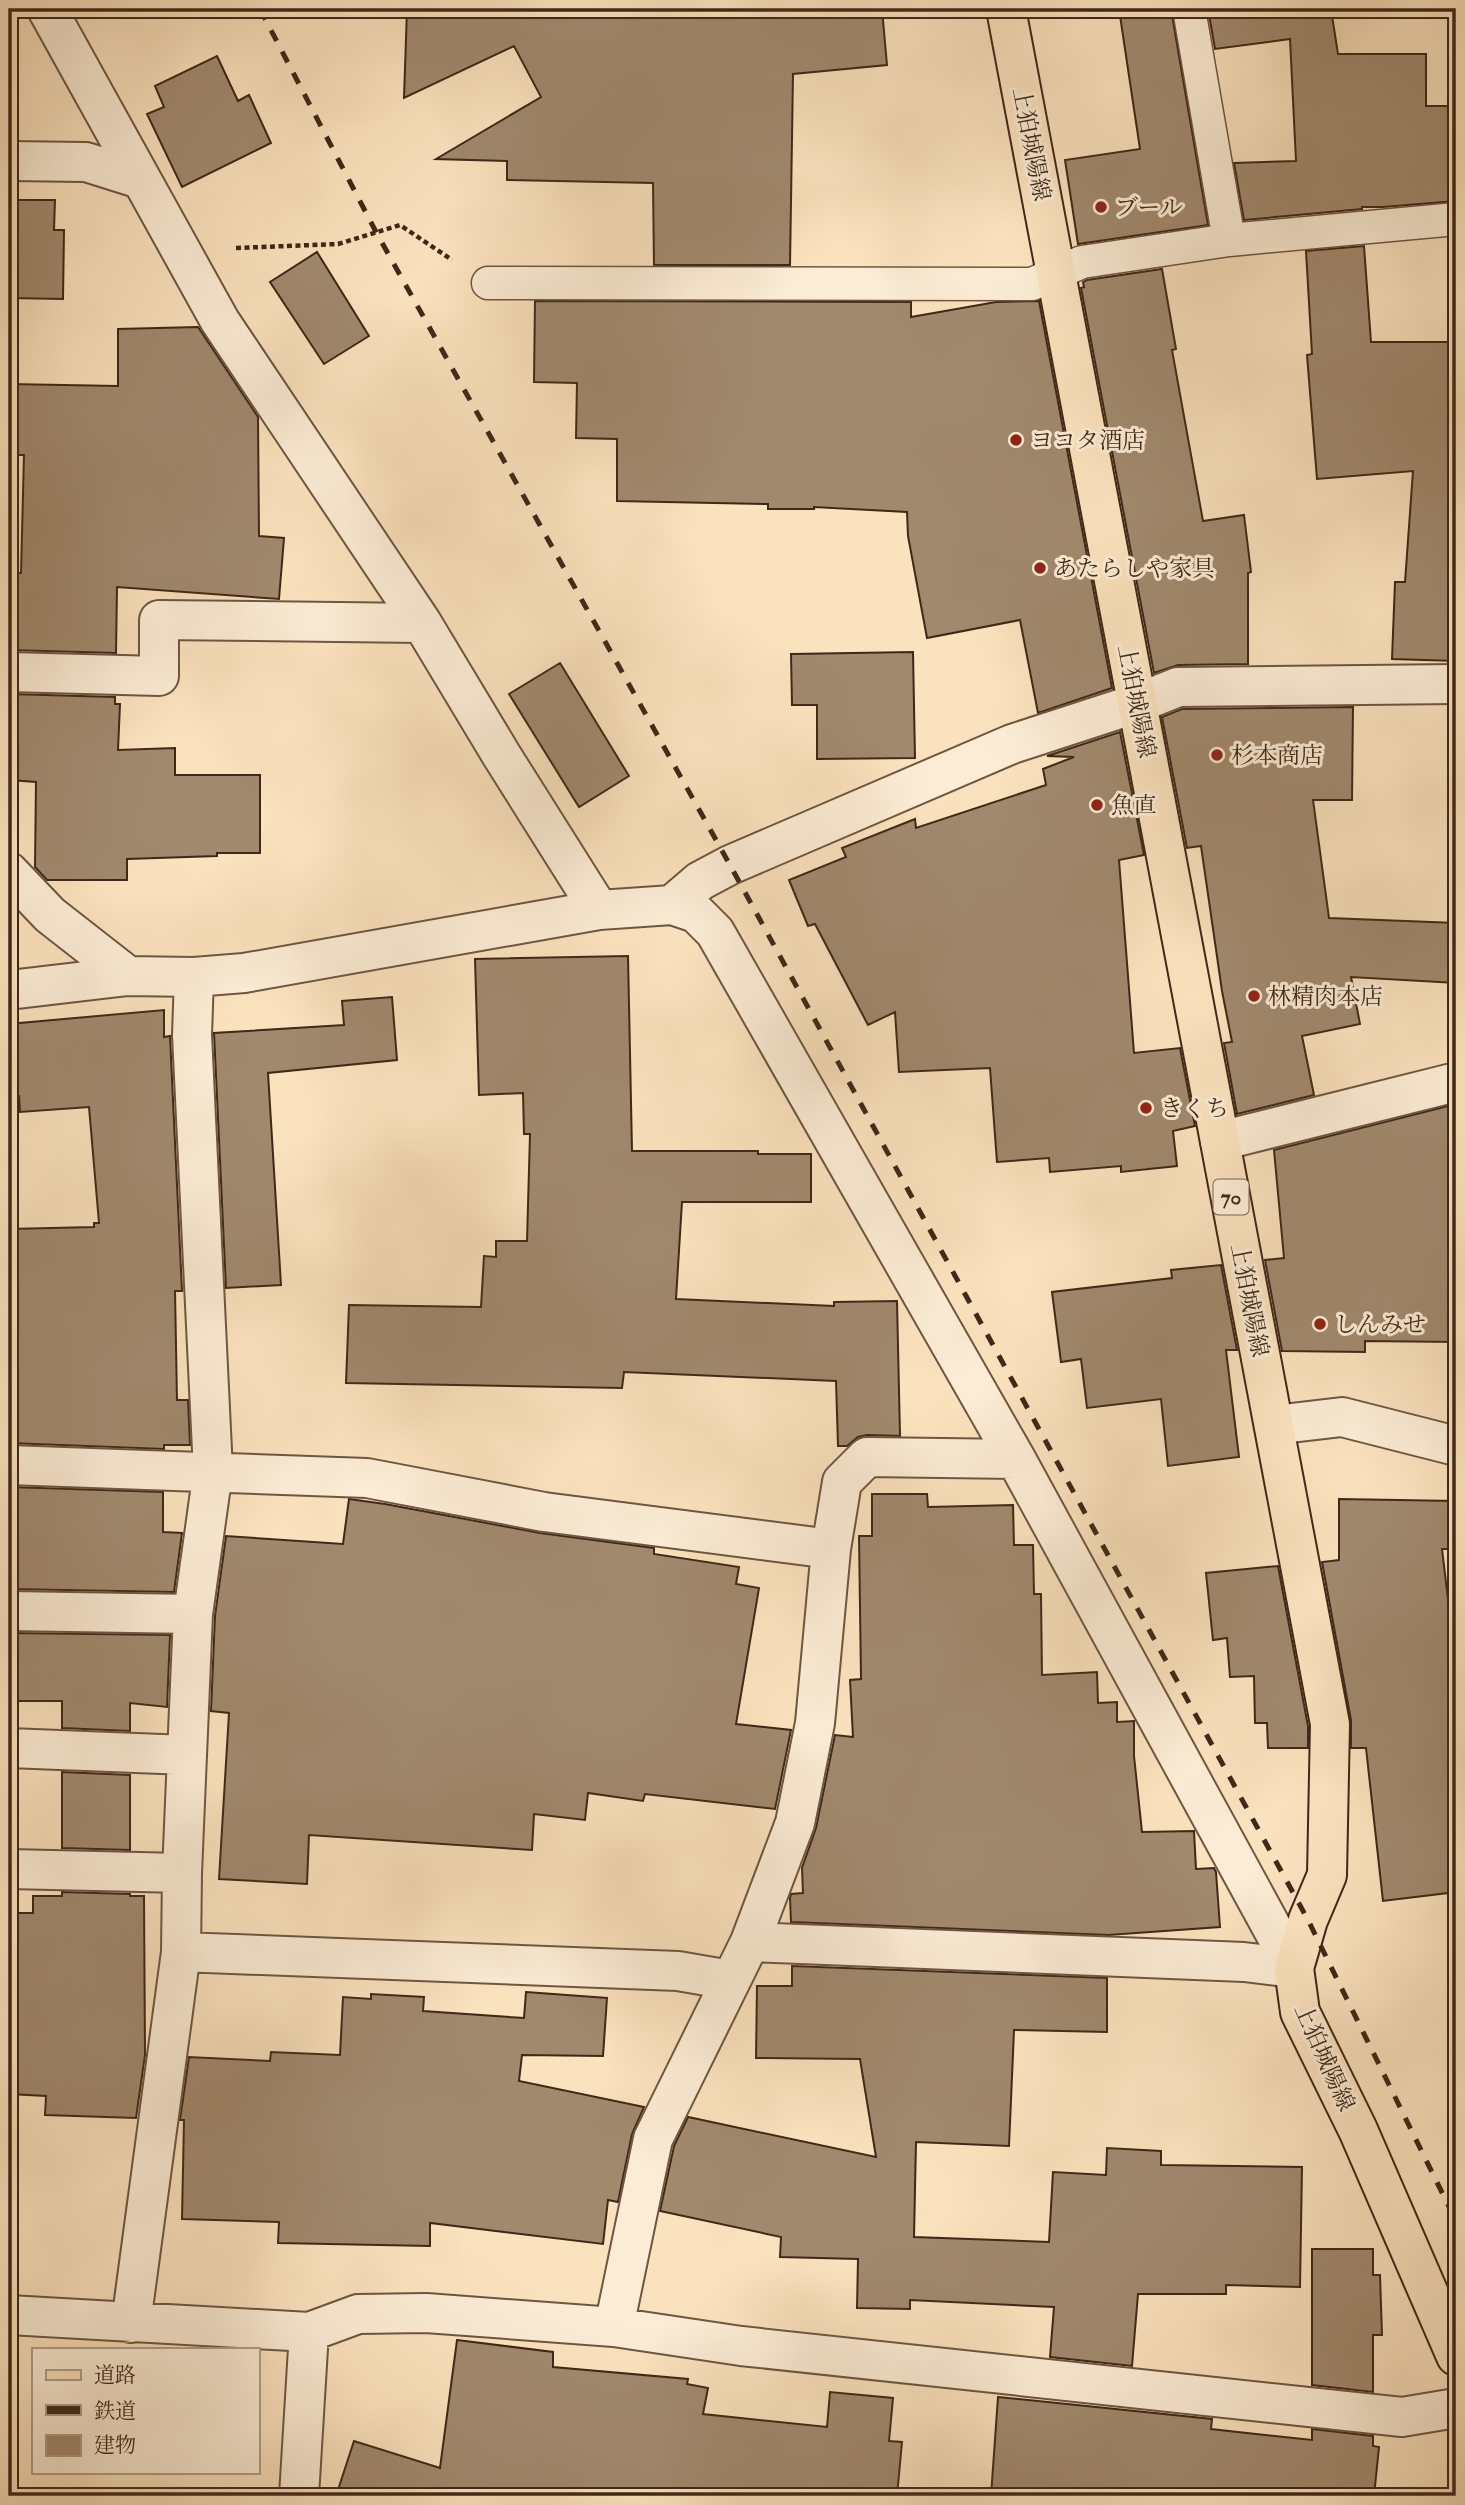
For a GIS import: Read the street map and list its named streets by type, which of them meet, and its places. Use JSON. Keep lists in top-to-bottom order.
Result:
{
  "streets": {
    "main road": ["上狛城陽線", "70"]
  },
  "places": [
    "ブール",
    "ヨコタ酒店",
    "あたらしや家具",
    "杉本商店",
    "魚直",
    "林精肉本店",
    "きくち",
    "しんみせ"
  ],
  "legend": ["道路", "鉄道", "建物"]
}
